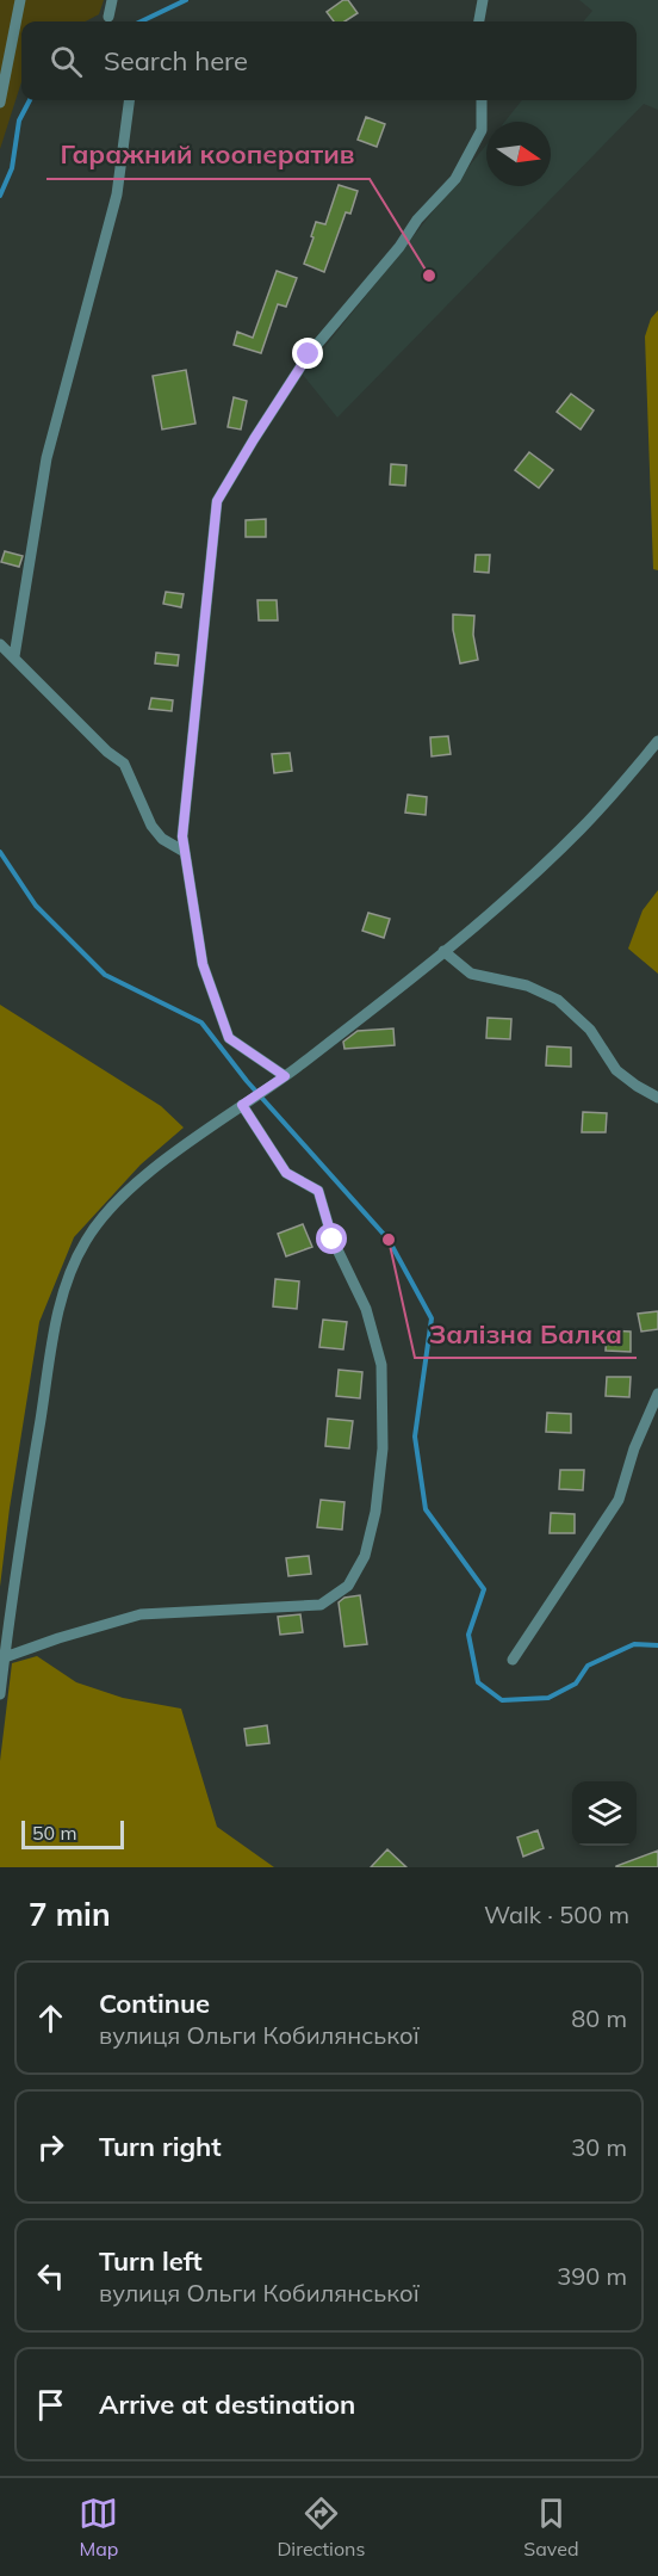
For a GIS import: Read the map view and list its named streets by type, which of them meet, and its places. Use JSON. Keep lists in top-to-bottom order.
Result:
{
  "places": ["Гаражний кооператив", "Залізна Балка"],
  "scale_bar": "50 m",
  "north": "right",
  "page": {
    "search": "Search here",
    "scale": "50 m",
    "heading": ["7 min", "Walk · 500 m"],
    "list": [
      ["Continue", "вулиця Ольги Кобилянської", "80 m"],
      ["Turn right", "30 m"],
      ["Turn left", "вулиця Ольги Кобилянської", "390 m"],
      "Arrive at destination"
    ],
    "nav": ["Map", "Directions", "Saved"]
  }
}
